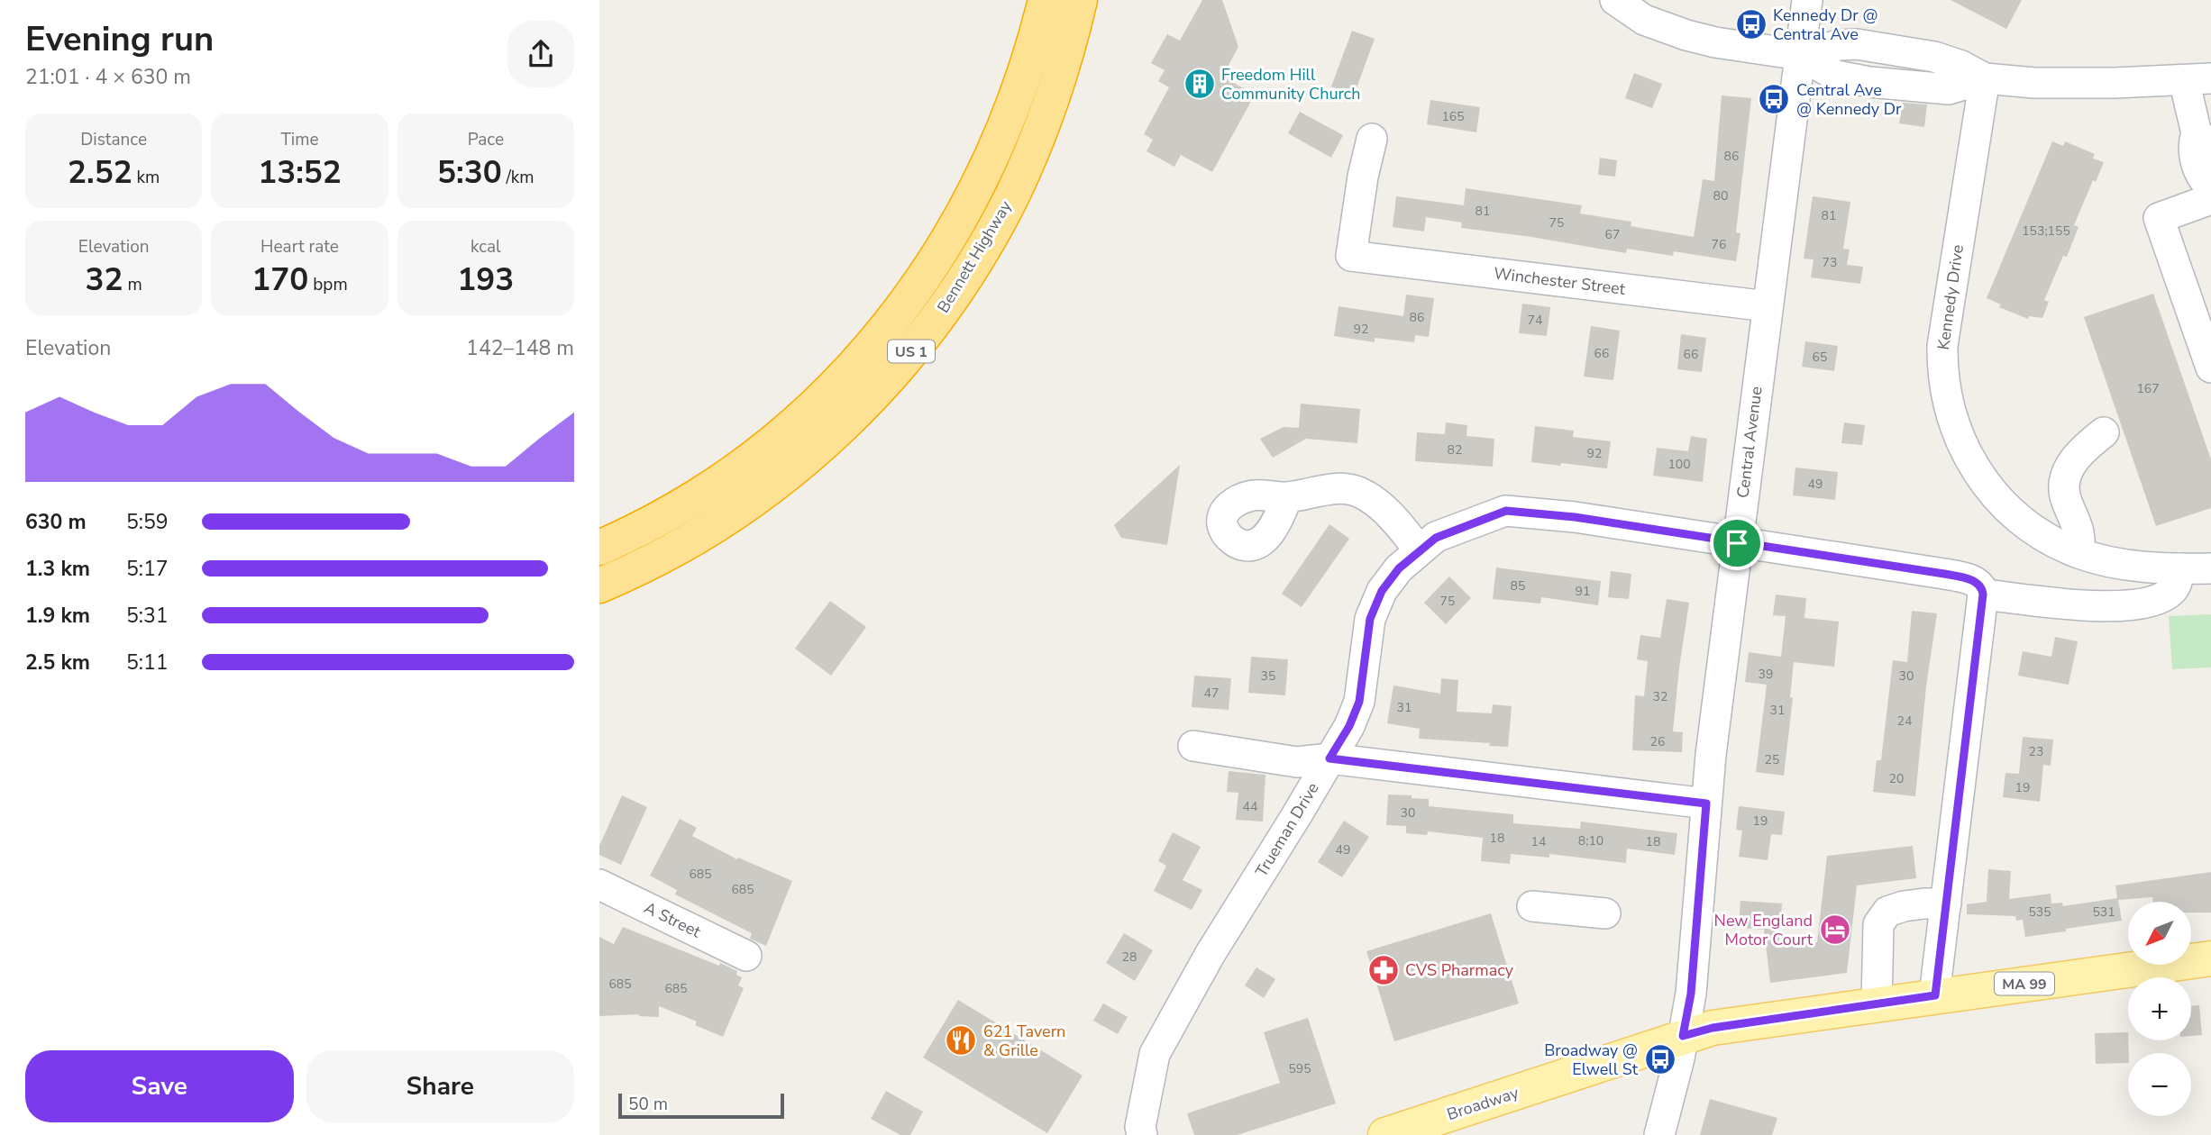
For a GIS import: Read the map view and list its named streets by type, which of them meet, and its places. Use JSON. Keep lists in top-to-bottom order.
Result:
{
  "streets": {
    "highway": ["Bennett Highway", "US 1"],
    "main road": ["MA 99", "Broadway"],
    "street": [
      "Winchester Street",
      "Kennedy Drive",
      "Central Avenue",
      "Trueman Drive",
      "A Street"
    ]
  },
  "crossings": [
    ["Winchester Street", "Central Avenue"],
    ["Central Avenue", "Trueman Drive"],
    ["Central Avenue", "Broadway"]
  ],
  "places": {
    "bus stop": ["Kennedy Dr @ Central Ave", "Central Ave @ Kennedy Dr", "Broadway @ Elwell St"],
    "building": ["Freedom Hill Community Church"],
    "hotel": ["New England Motor Court"],
    "pharmacy": ["CVS Pharmacy"],
    "restaurant": ["621 Tavern & Grille"]
  },
  "house_numbers": [
    "165",
    "86",
    "80",
    "81",
    "81",
    "75",
    "153;155",
    "67",
    "76",
    "73",
    "86",
    "74",
    "92",
    "66",
    "66",
    "65",
    "167",
    "82",
    "92",
    "100",
    "49",
    "85",
    "91",
    "75",
    "39",
    "35",
    "30",
    "47",
    "32",
    "31",
    "31",
    "24",
    "26",
    "23",
    "25",
    "20",
    "19",
    "44",
    "30",
    "19",
    "18",
    "8;10",
    "14",
    "18",
    "49",
    "685",
    "685",
    "535",
    "531",
    "28",
    "685",
    "685",
    "595"
  ],
  "scale_bar": "50 m",
  "north": "bottom left",
  "page": {
    "heading": ["Evening run", "21:01 · 4 × 630 m"],
    "stats": [
      ["Distance", "2.52 km"],
      ["Time", "13:52"],
      ["Pace", "5:30 /km"],
      ["Elevation", "32 m"],
      ["Heart rate", "170 bpm"],
      ["kcal", "193"]
    ],
    "chart": ["Elevation", "142–148 m"],
    "list": [
      {
        "name": "630 m",
        "note": "5:59"
      },
      {
        "name": "1.3 km",
        "note": "5:17"
      },
      {
        "name": "1.9 km",
        "note": "5:31"
      },
      {
        "name": "2.5 km",
        "note": "5:11"
      }
    ],
    "map_buttons": ["+", "−"],
    "buttons": ["Save", "Share"],
    "scale": "50 m"
  }
}
